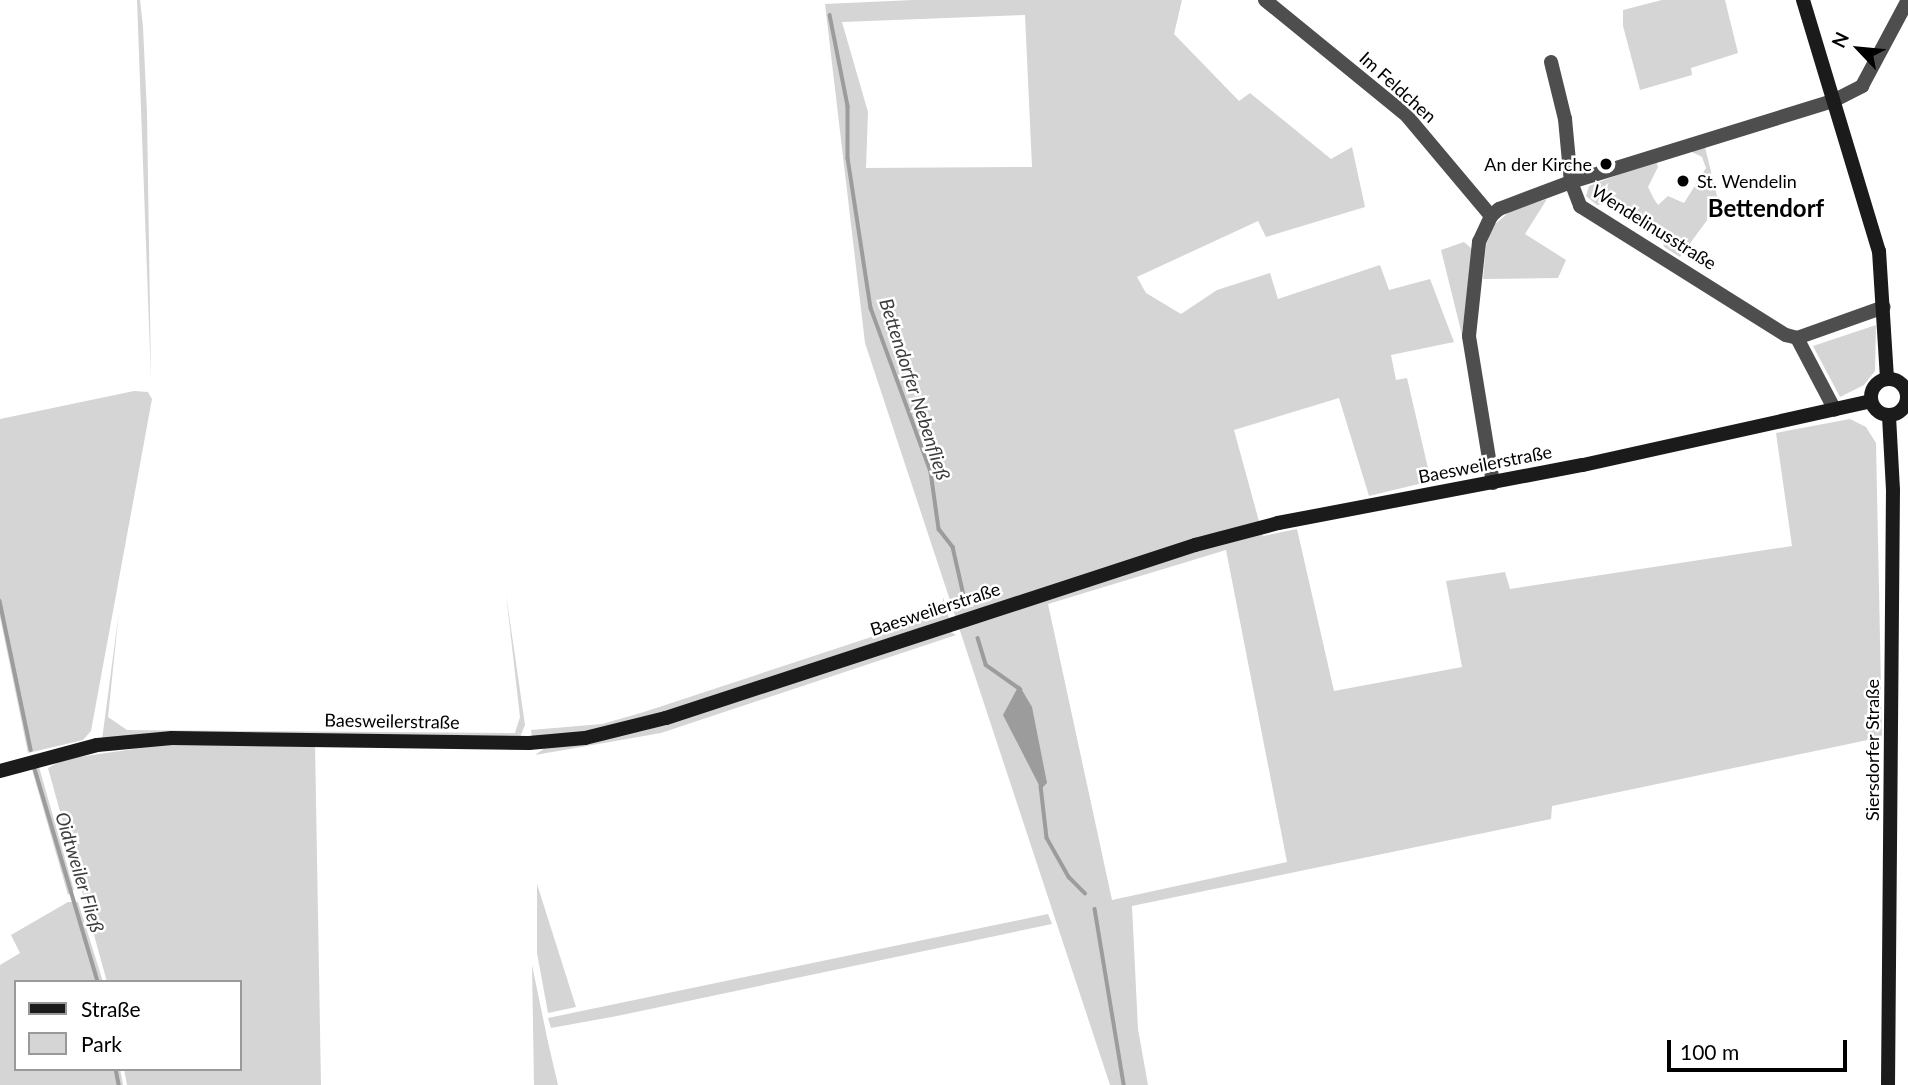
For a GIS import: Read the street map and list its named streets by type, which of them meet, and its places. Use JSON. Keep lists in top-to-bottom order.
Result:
{
  "streets": {
    "street": [
      "Im Feldchen",
      "Wendelinusstraße",
      "Baesweilerstraße",
      "Siersdorfer Straße"
    ]
  },
  "crossings": [
    ["Baesweilerstraße", "Siersdorfer Straße"]
  ],
  "districts": ["Bettendorf"],
  "water": ["Bettendorfer Nebenfließ", "Oidtweiler Fließ"],
  "places": ["An der Kirche", "St. Wendelin"],
  "legend": ["Straße", "Park"],
  "scale_bar": "100 m",
  "north": "top left"
}
